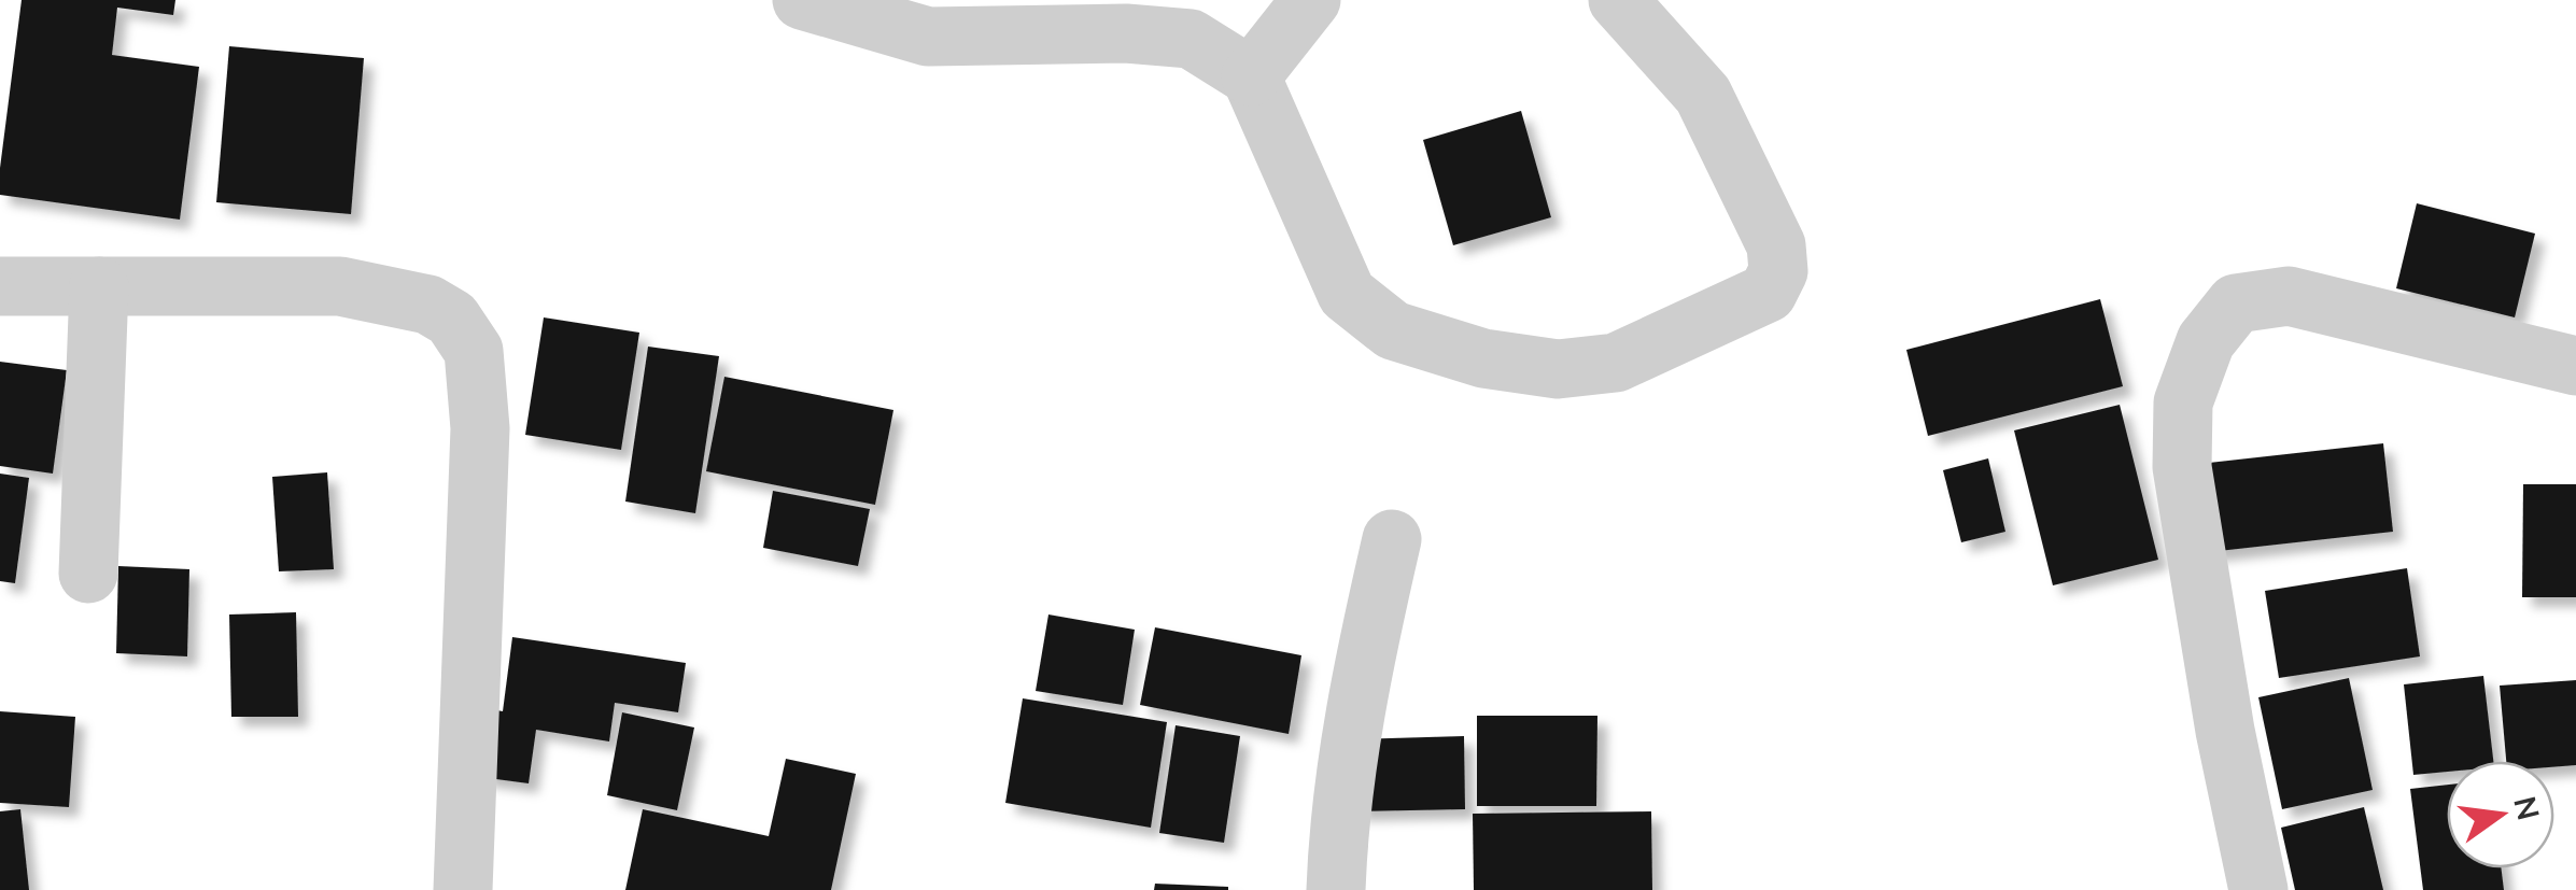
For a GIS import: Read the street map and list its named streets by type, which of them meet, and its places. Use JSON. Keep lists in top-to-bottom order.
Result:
{
  "north": "right"
}
